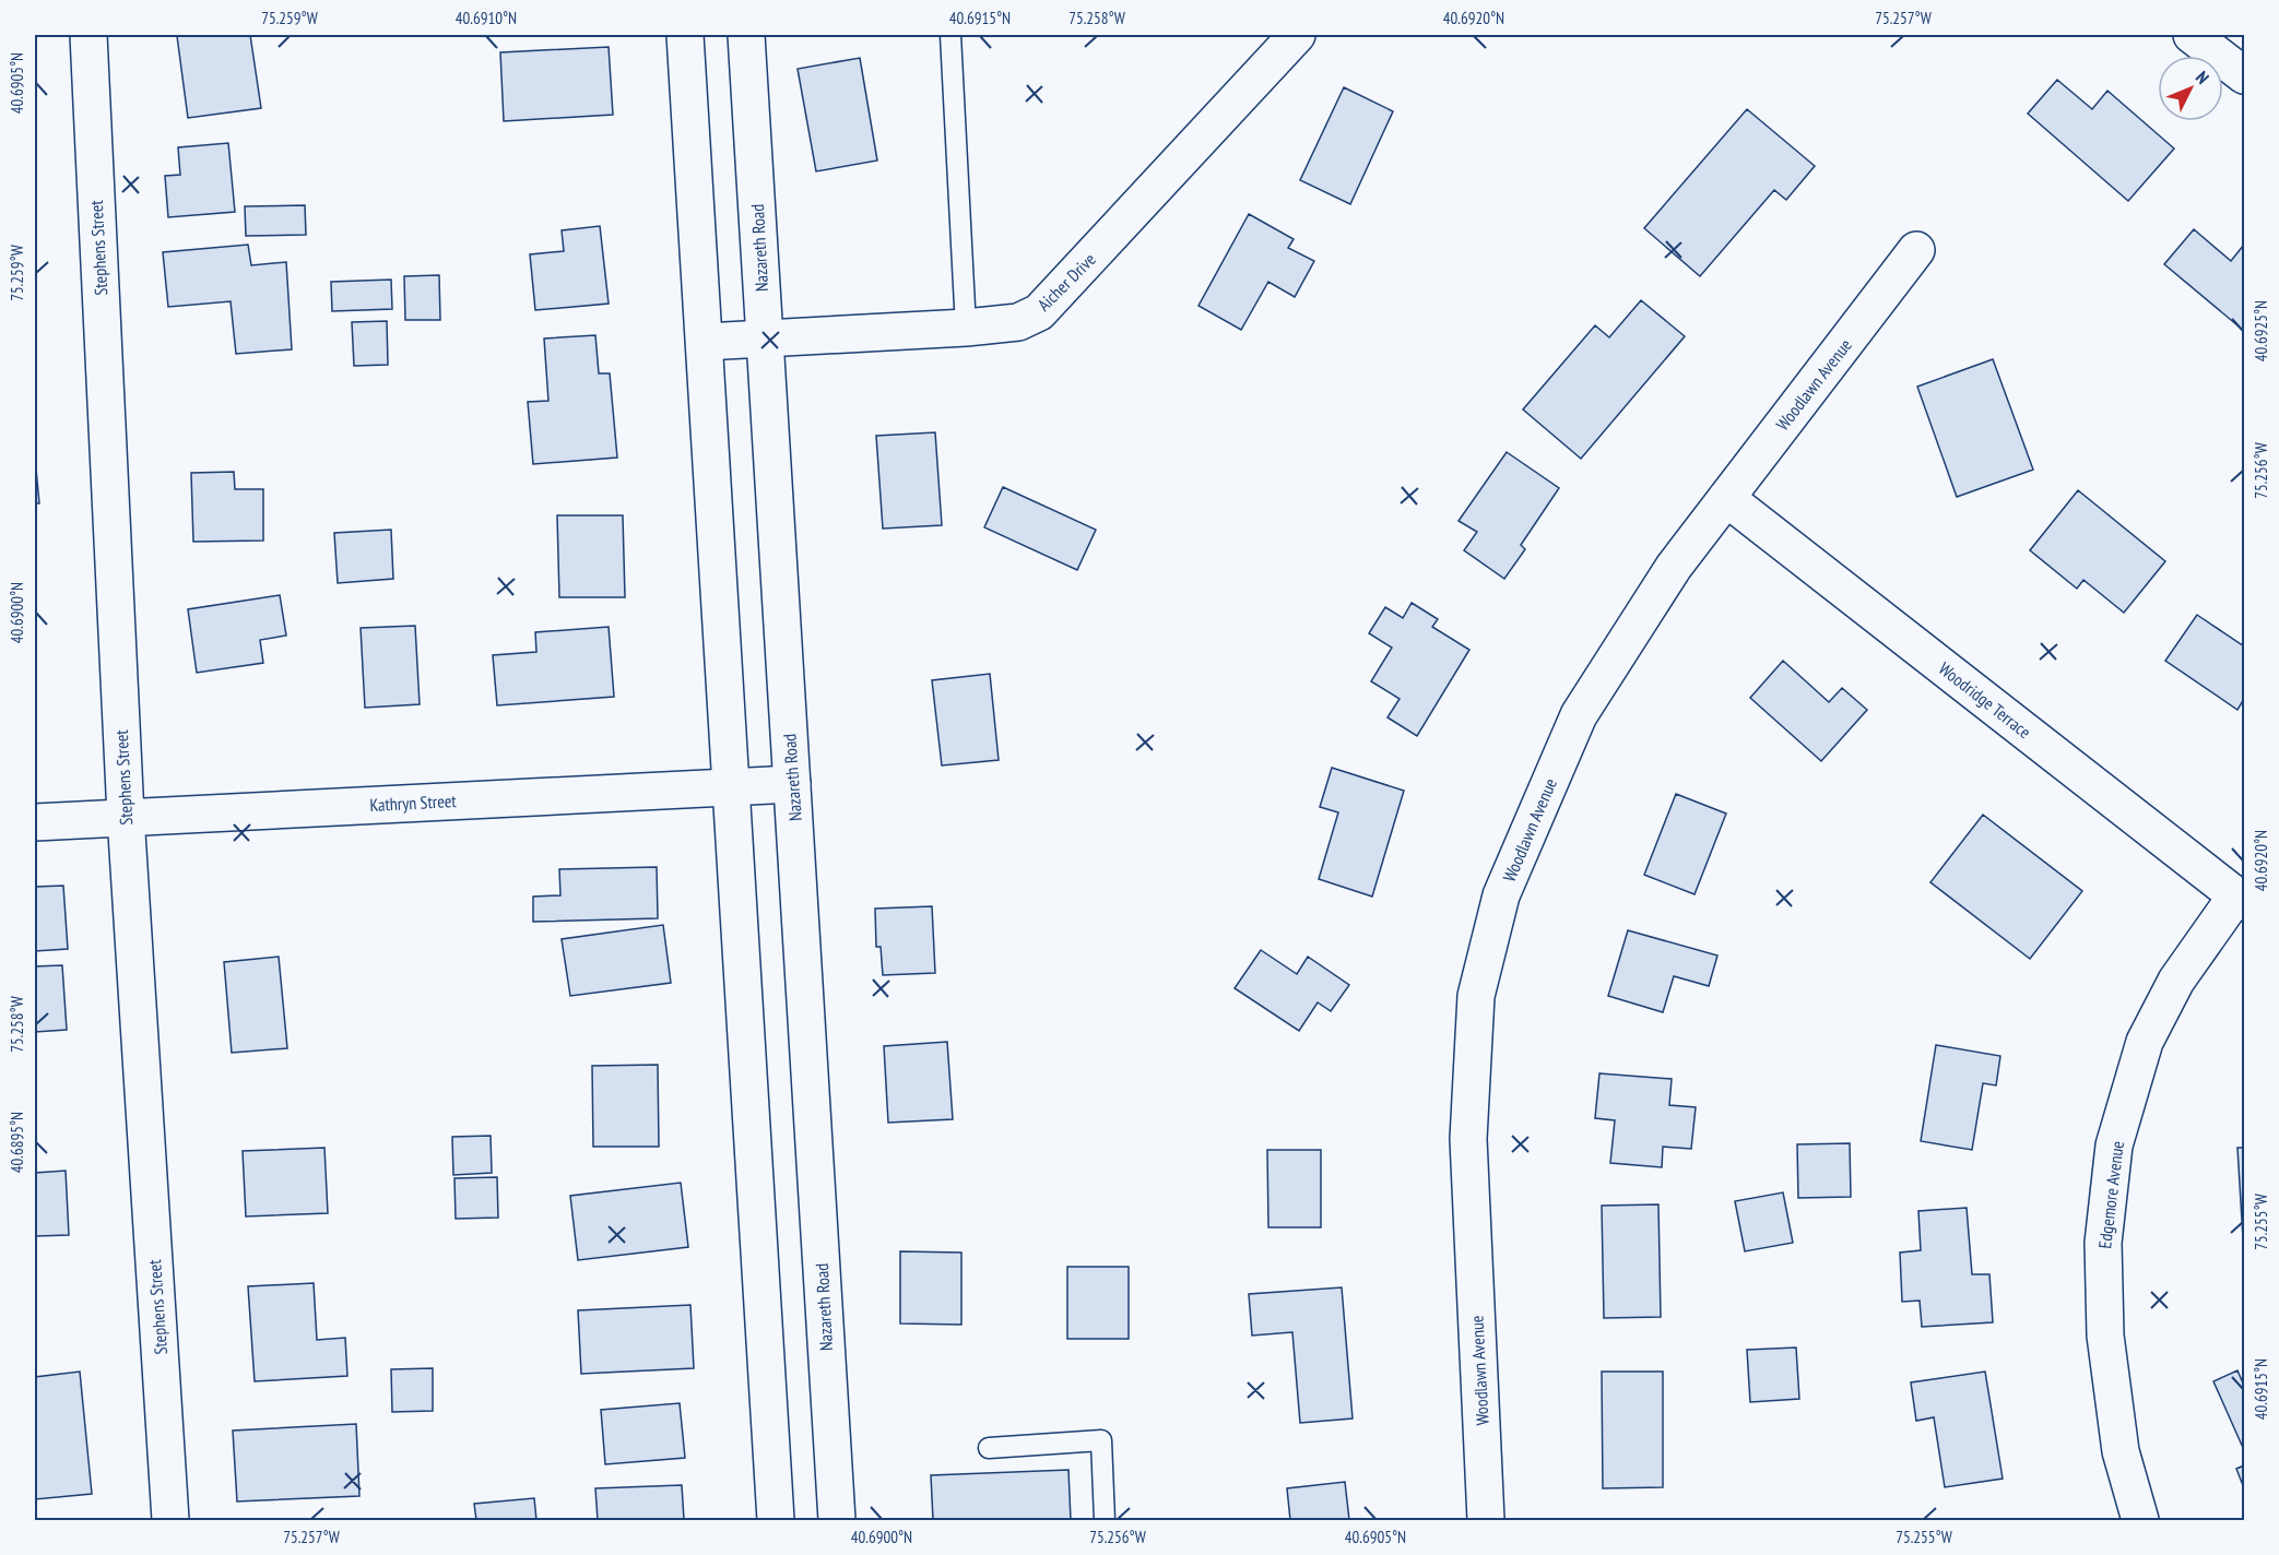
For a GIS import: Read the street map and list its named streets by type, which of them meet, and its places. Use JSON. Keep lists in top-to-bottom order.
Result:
{
  "streets": {
    "main road": [
      "Stephens Street",
      "Nazareth Road",
      "Aicher Drive",
      "Woodlawn Avenue",
      "Woodridge Terrace",
      "Kathryn Street",
      "Edgemore Avenue"
    ]
  },
  "crossings": [
    ["Stephens Street", "Kathryn Street"],
    ["Nazareth Road", "Aicher Drive"],
    ["Nazareth Road", "Kathryn Street"],
    ["Woodlawn Avenue", "Woodridge Terrace"],
    ["Woodridge Terrace", "Edgemore Avenue"]
  ],
  "north": "top right",
  "coordinates": [
    "75.259°W",
    "40.6910°N",
    "40.6915°N",
    "75.258°W",
    "40.6920°N",
    "75.257°W",
    "40.6905°N",
    "40.6925°N",
    "75.256°W",
    "40.6900°N",
    "40.6895°N",
    "75.255°W"
  ]
}
